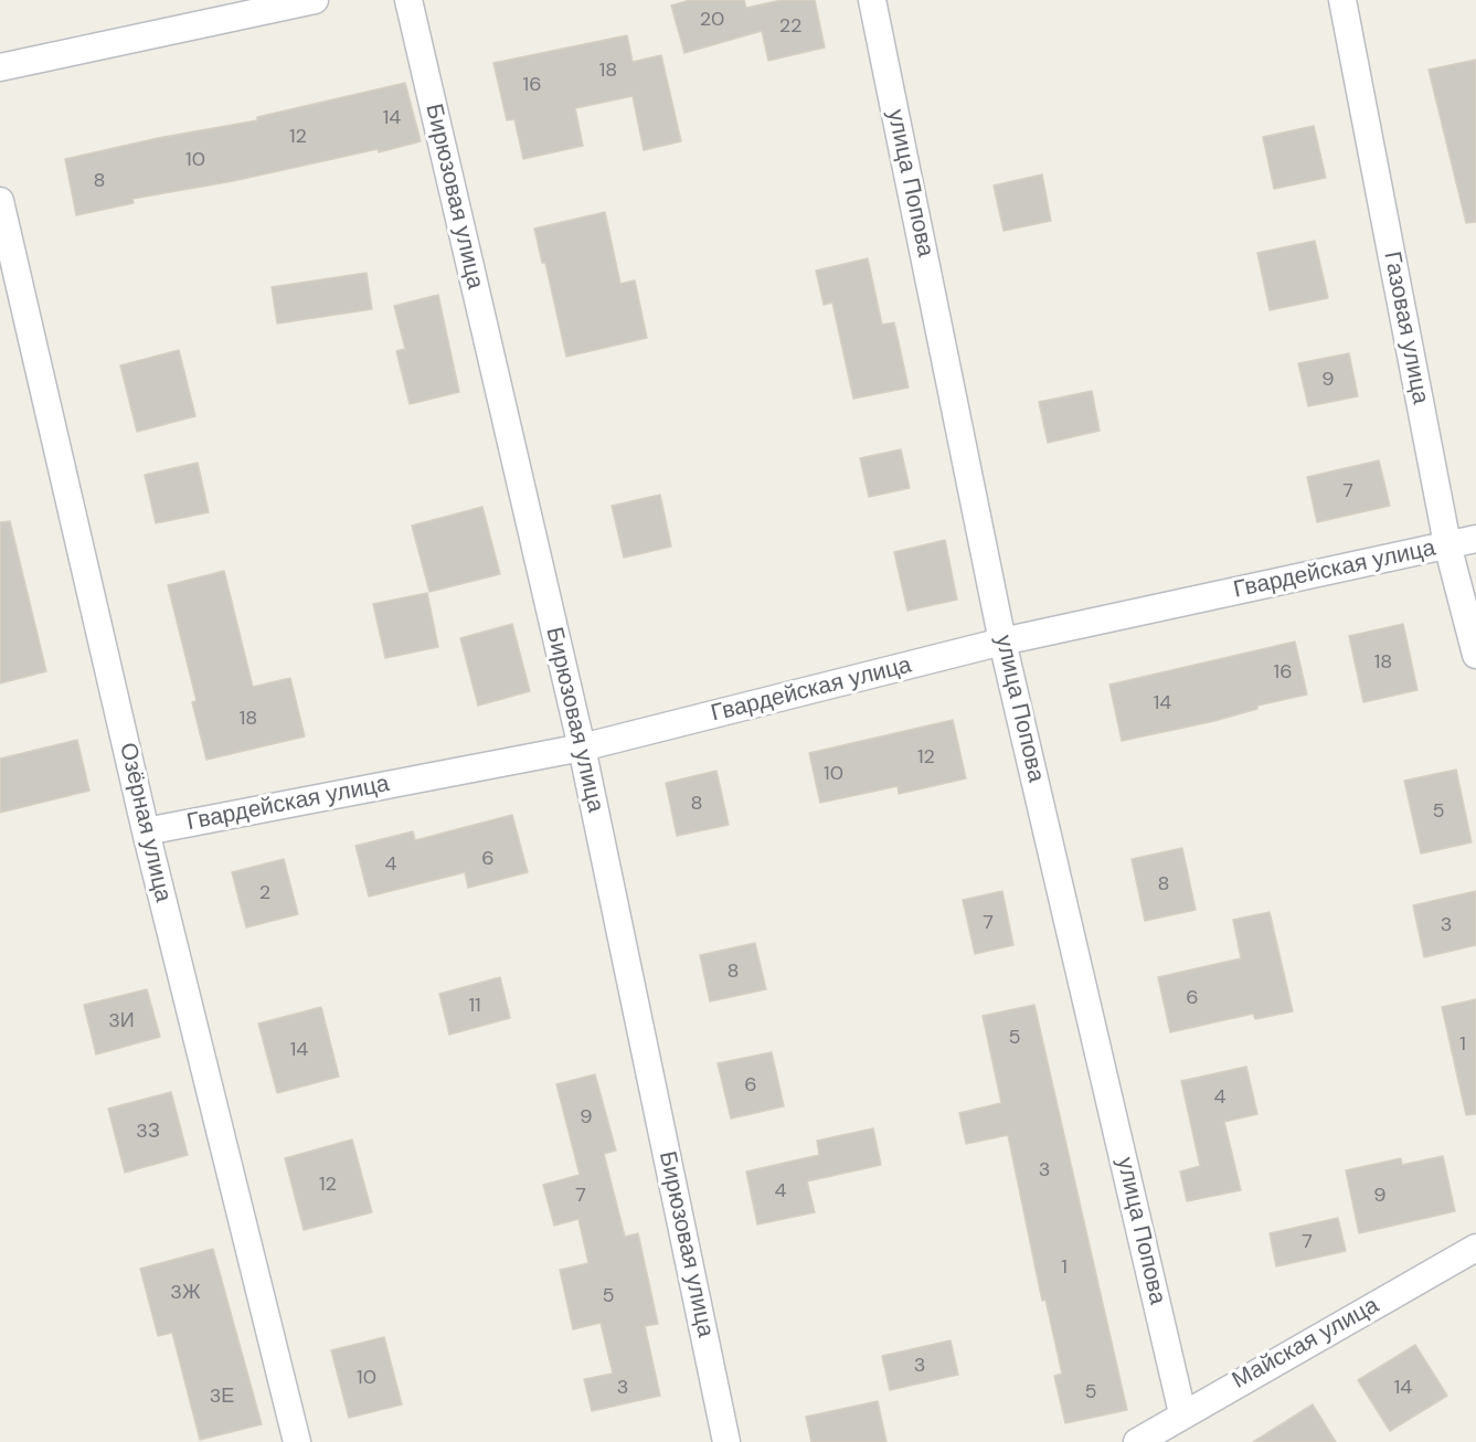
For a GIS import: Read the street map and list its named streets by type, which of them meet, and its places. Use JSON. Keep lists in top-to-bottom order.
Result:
{
  "streets": {
    "street": [
      "улица Попова",
      "Бирюзовая улица",
      "Газовая улица",
      "Гвардейская улица",
      "Озёрная улица",
      "Майская улица"
    ]
  },
  "crossings": [
    ["улица Попова", "Гвардейская улица"],
    ["улица Попова", "Майская улица"],
    ["Бирюзовая улица", "Гвардейская улица"],
    ["Газовая улица", "Гвардейская улица"],
    ["Гвардейская улица", "Озёрная улица"]
  ],
  "house_numbers": [
    "20",
    "22",
    "18",
    "16",
    "14",
    "12",
    "10",
    "8",
    "9",
    "7",
    "18",
    "16",
    "14",
    "18",
    "12",
    "10",
    "8",
    "5",
    "6",
    "4",
    "8",
    "2",
    "7",
    "3",
    "8",
    "6",
    "11",
    "3И",
    "5",
    "1",
    "14",
    "6",
    "4",
    "9",
    "3З",
    "3",
    "12",
    "4",
    "7",
    "9",
    "7",
    "1",
    "3Ж",
    "5",
    "3",
    "10",
    "3",
    "14",
    "5",
    "3Е"
  ]
}
